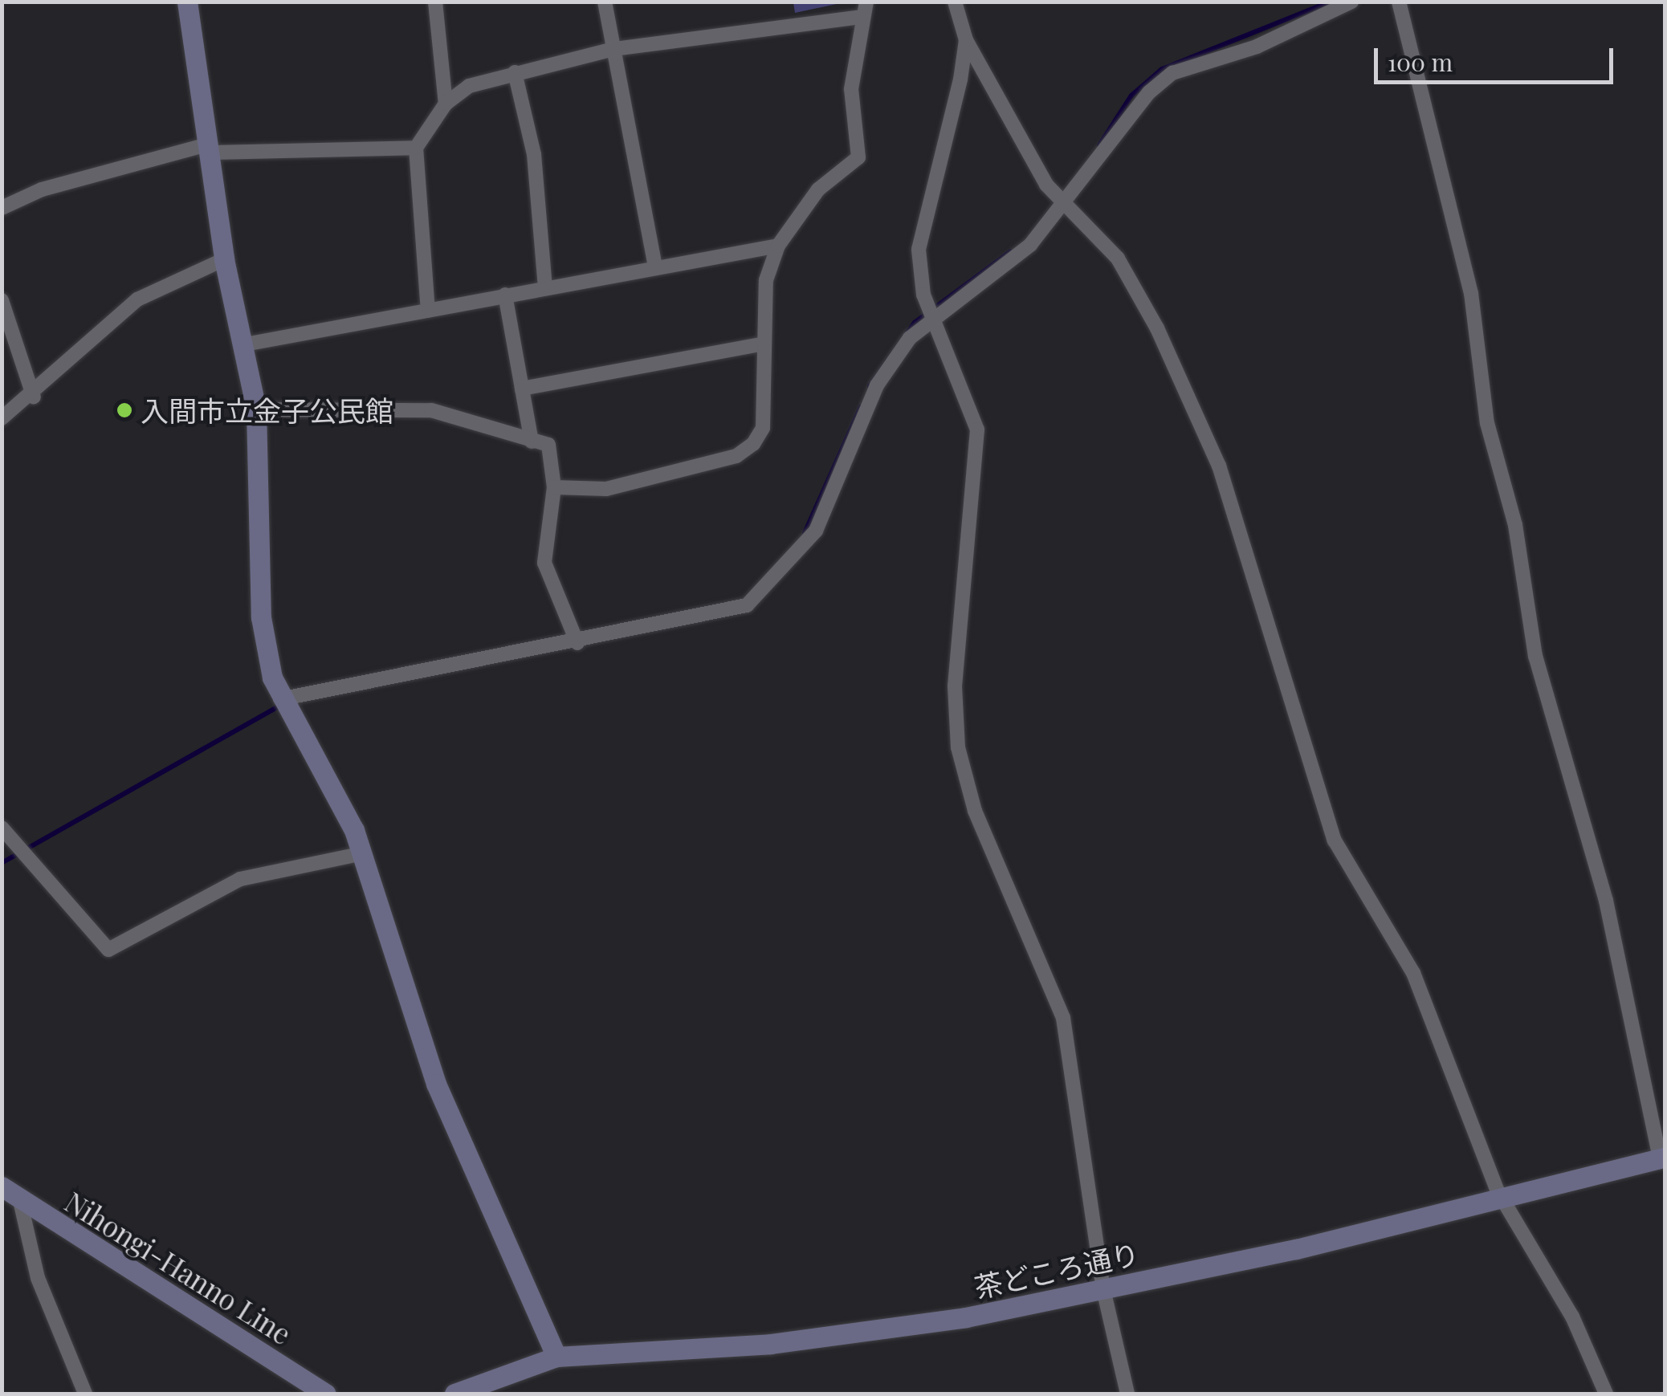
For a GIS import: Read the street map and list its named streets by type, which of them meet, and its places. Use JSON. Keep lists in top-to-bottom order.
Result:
{
  "streets": {
    "street": ["Nihongi-Hanno Line", "茶どころ通り"]
  },
  "places": ["入間市立金子公民館"],
  "scale_bar": "100 m"
}
